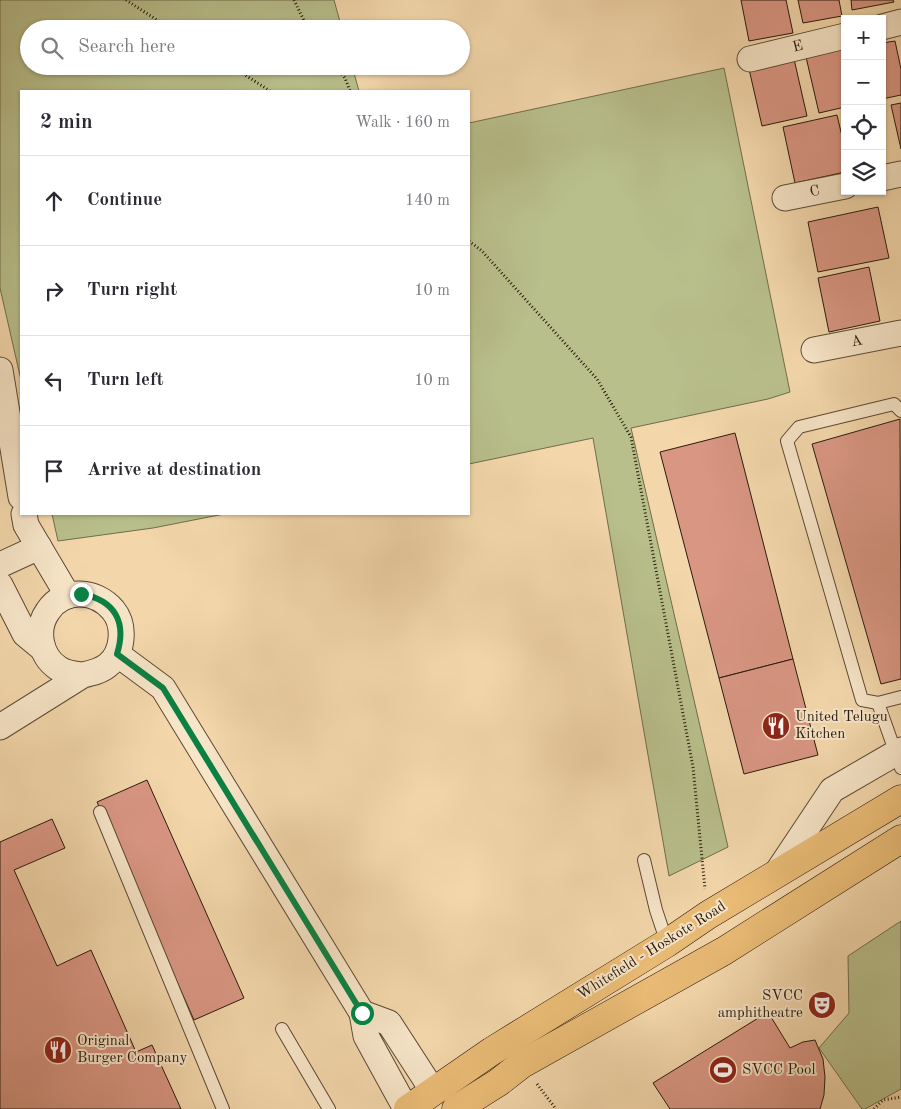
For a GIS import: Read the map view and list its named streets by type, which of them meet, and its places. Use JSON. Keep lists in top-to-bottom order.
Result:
{
  "streets": {
    "main road": ["Whitefield - Hoskote Road"],
    "street": ["E", "C", "A"]
  },
  "places": {
    "restaurant": ["United Telugu Kitchen", "Original Burger Company"],
    "theatre": ["SVCC amphitheatre"],
    "sports": ["SVCC Pool"]
  },
  "page": {
    "map_buttons": ["+", "−"],
    "search": "Search here",
    "heading": ["2 min", "Walk · 160 m"],
    "list": [
      ["Continue", "140 m"],
      ["Turn right", "10 m"],
      ["Turn left", "10 m"],
      "Arrive at destination"
    ]
  }
}
